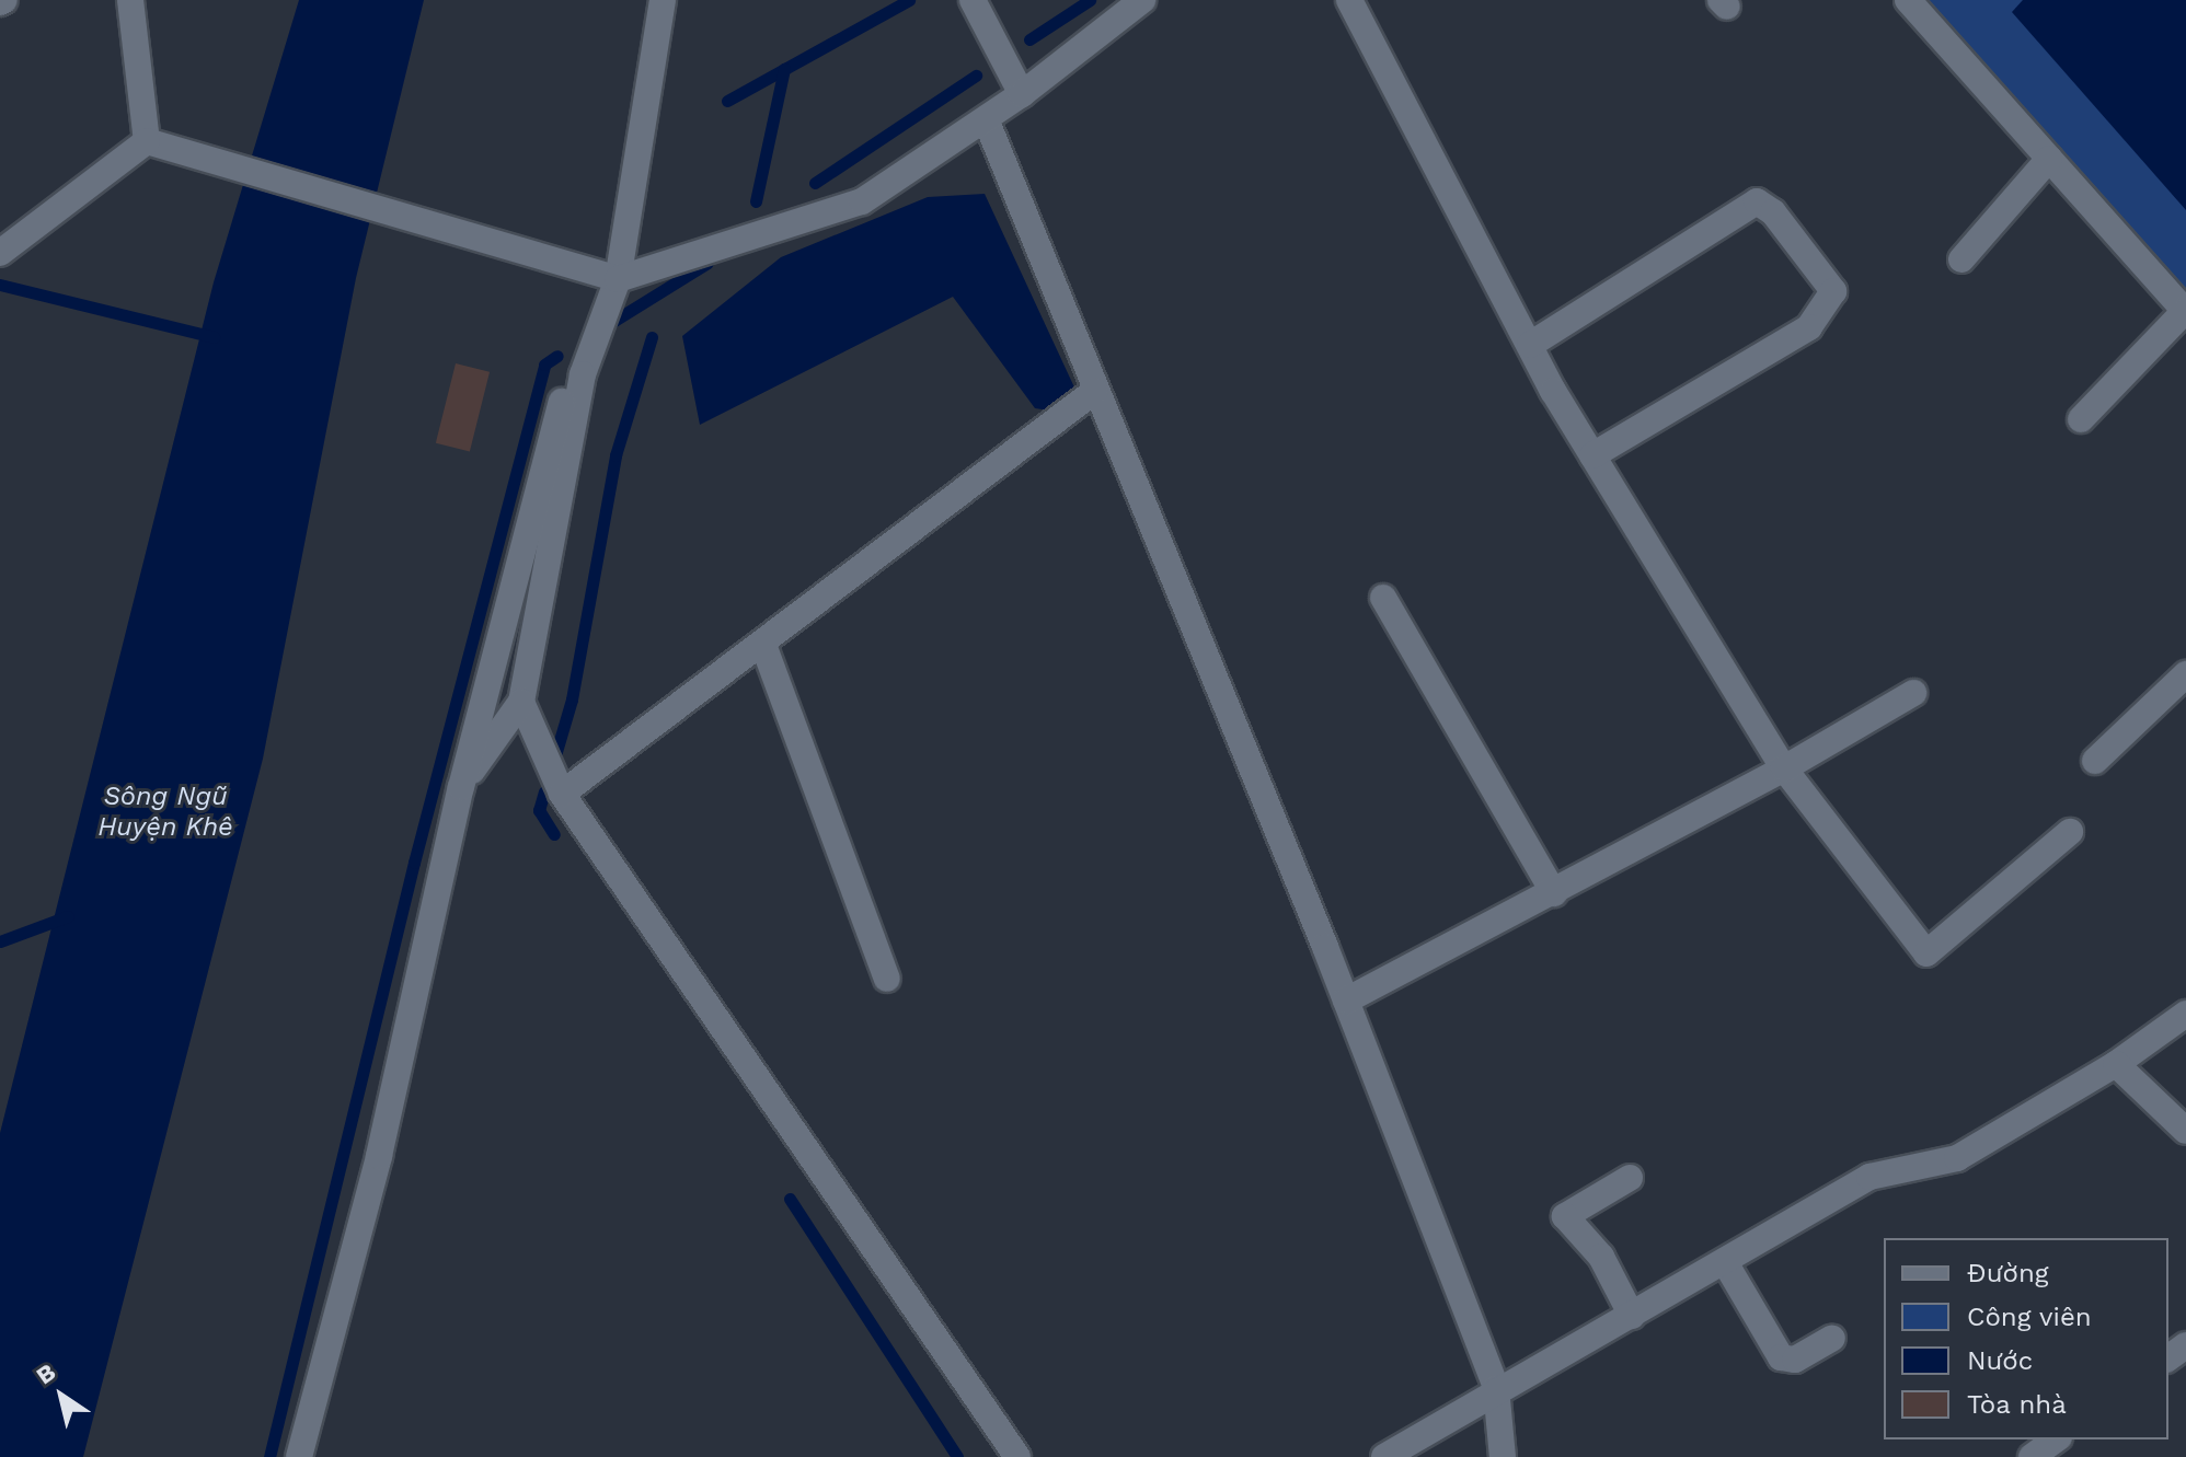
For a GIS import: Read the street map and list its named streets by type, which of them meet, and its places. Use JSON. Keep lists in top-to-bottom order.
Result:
{
  "water": ["Sông Ngũ Huyện Khê"],
  "legend": [
    "Đường",
    "Công viên",
    "Nước",
    "Tòa nhà"
  ],
  "north": "top left"
}
